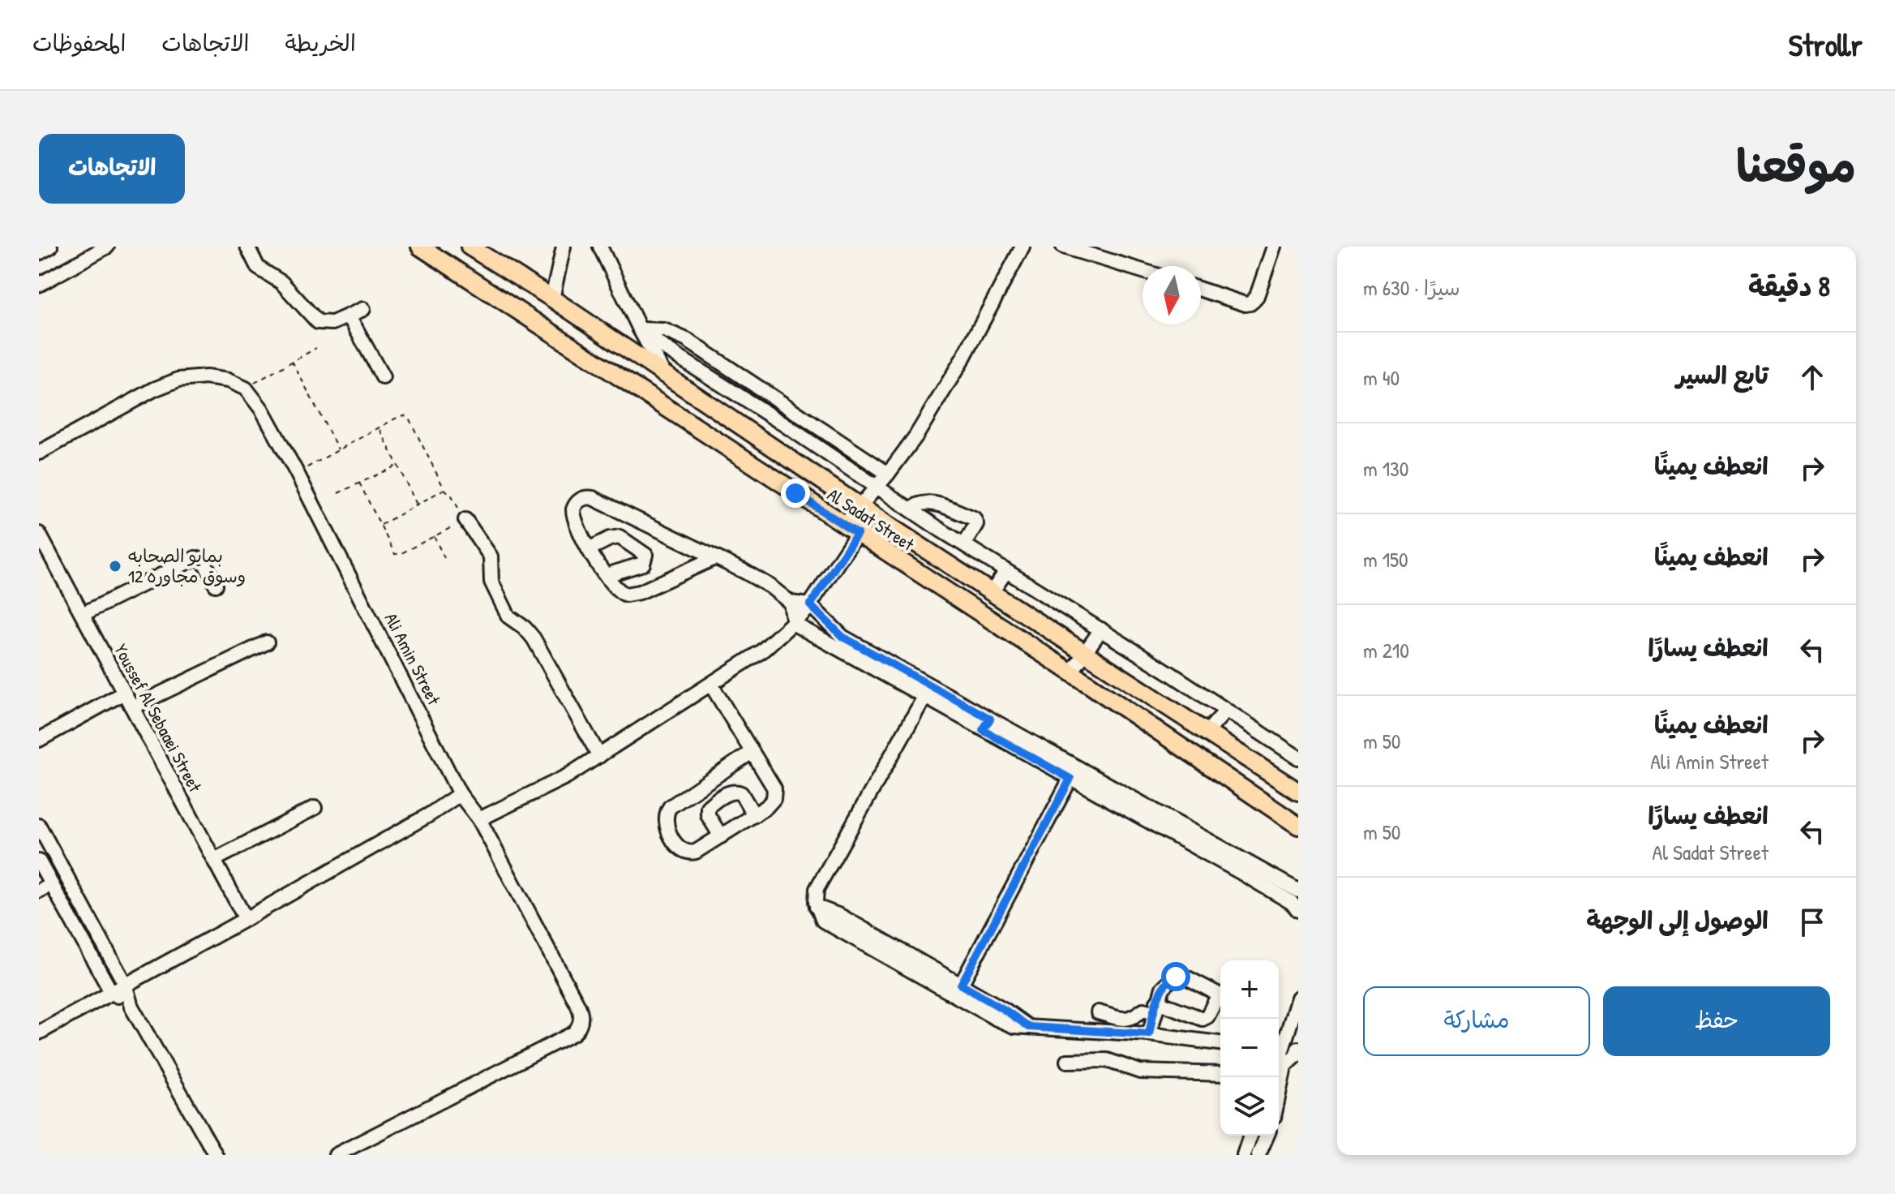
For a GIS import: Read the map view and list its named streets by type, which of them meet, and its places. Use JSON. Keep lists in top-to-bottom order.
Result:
{
  "streets": {
    "main road": ["Al Sadat Street"],
    "street": ["Ali Amin Street", "Youssef Al Sebaaei Street"]
  },
  "places": ["بمايو الصحابه وسوق مجاوره 12"],
  "north": "bottom",
  "page": {
    "header": "Strollr",
    "nav": ["الخريطة", "الاتجاهات", "المحفوظات"],
    "title": "موقعنا",
    "buttons": [
      "الاتجاهات",
      ["حفظ", "مشاركة"]
    ],
    "heading": ["8 دقيقة", "سيرًا · 630 m"],
    "list": [
      ["تابع السير", "40 m"],
      ["انعطف يمينًا", "130 m"],
      ["انعطف يمينًا", "150 m"],
      ["انعطف يسارًا", "210 m"],
      ["انعطف يمينًا", "Ali Amin Street", "50 m"],
      ["انعطف يسارًا", "Al Sadat Street", "50 m"],
      "الوصول إلى الوجهة"
    ],
    "map_buttons": ["+", "−"]
  }
}
